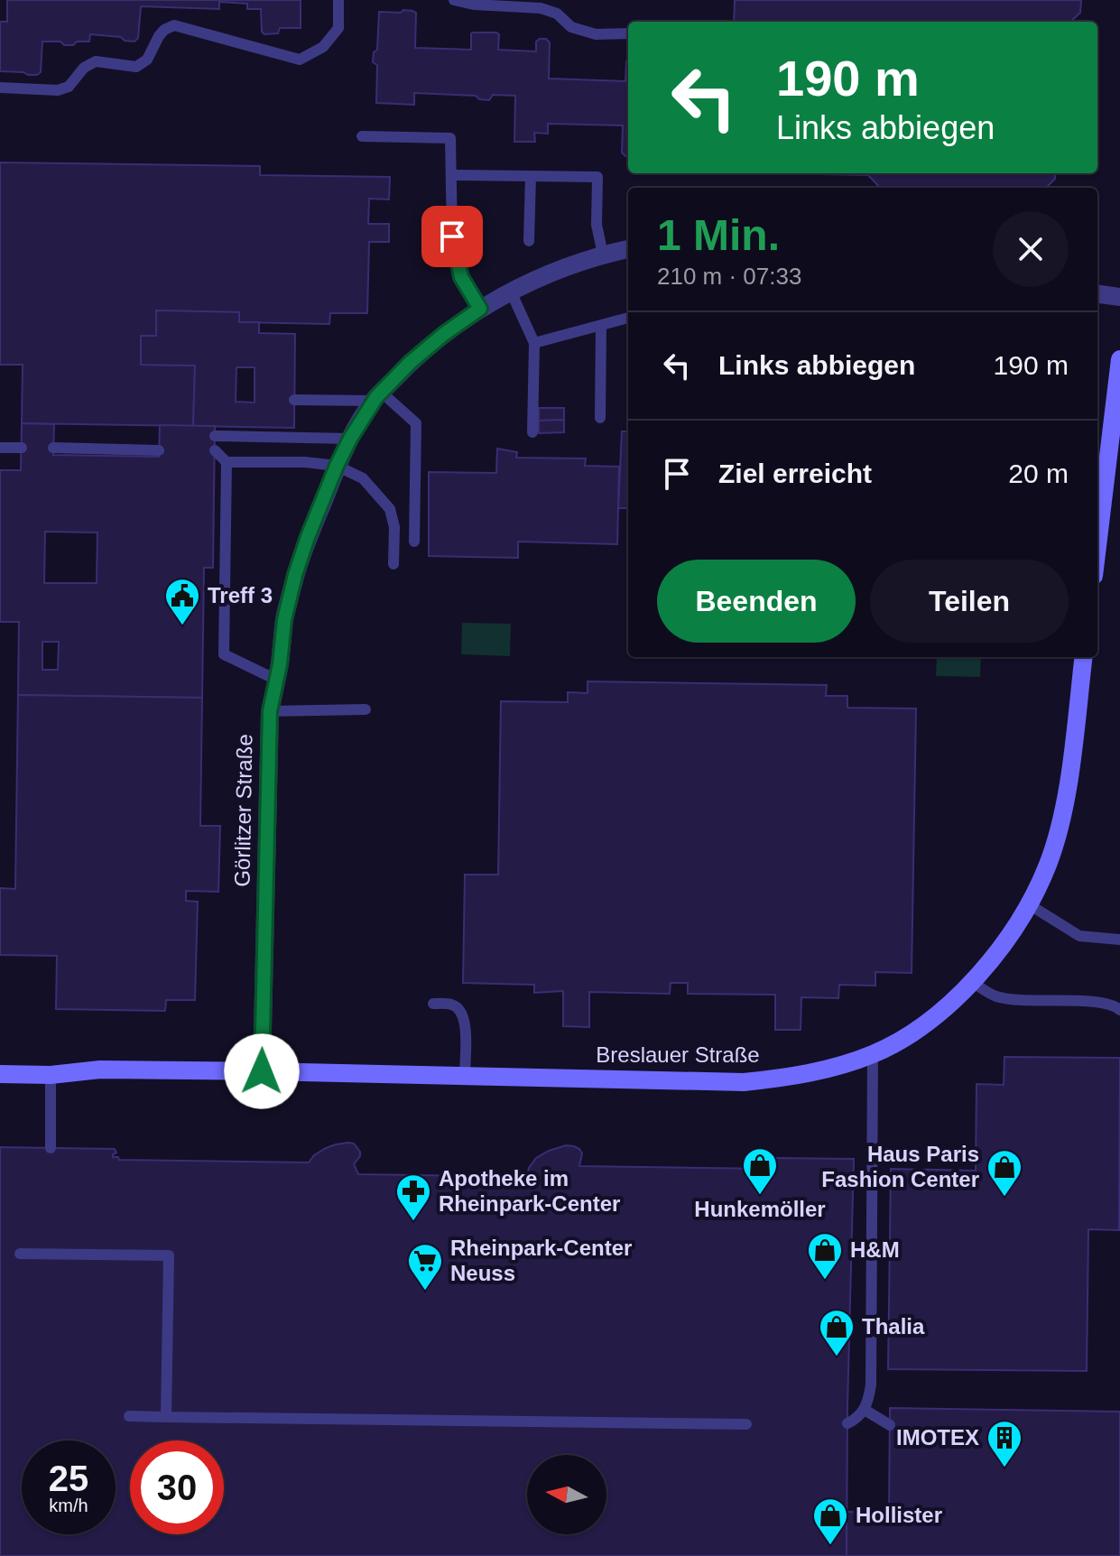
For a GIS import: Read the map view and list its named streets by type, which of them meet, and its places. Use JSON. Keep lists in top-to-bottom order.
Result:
{
  "streets": {
    "street": ["Görlitzer Straße", "Breslauer Straße"]
  },
  "crossings": [
    ["Görlitzer Straße", "Breslauer Straße"]
  ],
  "places": {
    "public building": ["Treff 3"],
    "shop": [
      "Hunkemöller",
      "Haus Paris Fashion Center",
      "H&M",
      "Thalia",
      "Hollister"
    ],
    "pharmacy": ["Apotheke im Rheinpark-Center"],
    "supermarket": ["Rheinpark-Center Neuss"],
    "building": ["IMOTEX"]
  },
  "north": "left",
  "page": {
    "turn": ["190 m", "Links abbiegen"],
    "heading": ["1 Min.", "210 m · 07:33"],
    "list": [
      {
        "name": "Links abbiegen",
        "value": "190 m"
      },
      {
        "name": "Ziel erreicht",
        "value": "20 m"
      }
    ],
    "buttons": ["Beenden", "Teilen"],
    "speed": "25 km/h",
    "limit": "30"
  }
}
